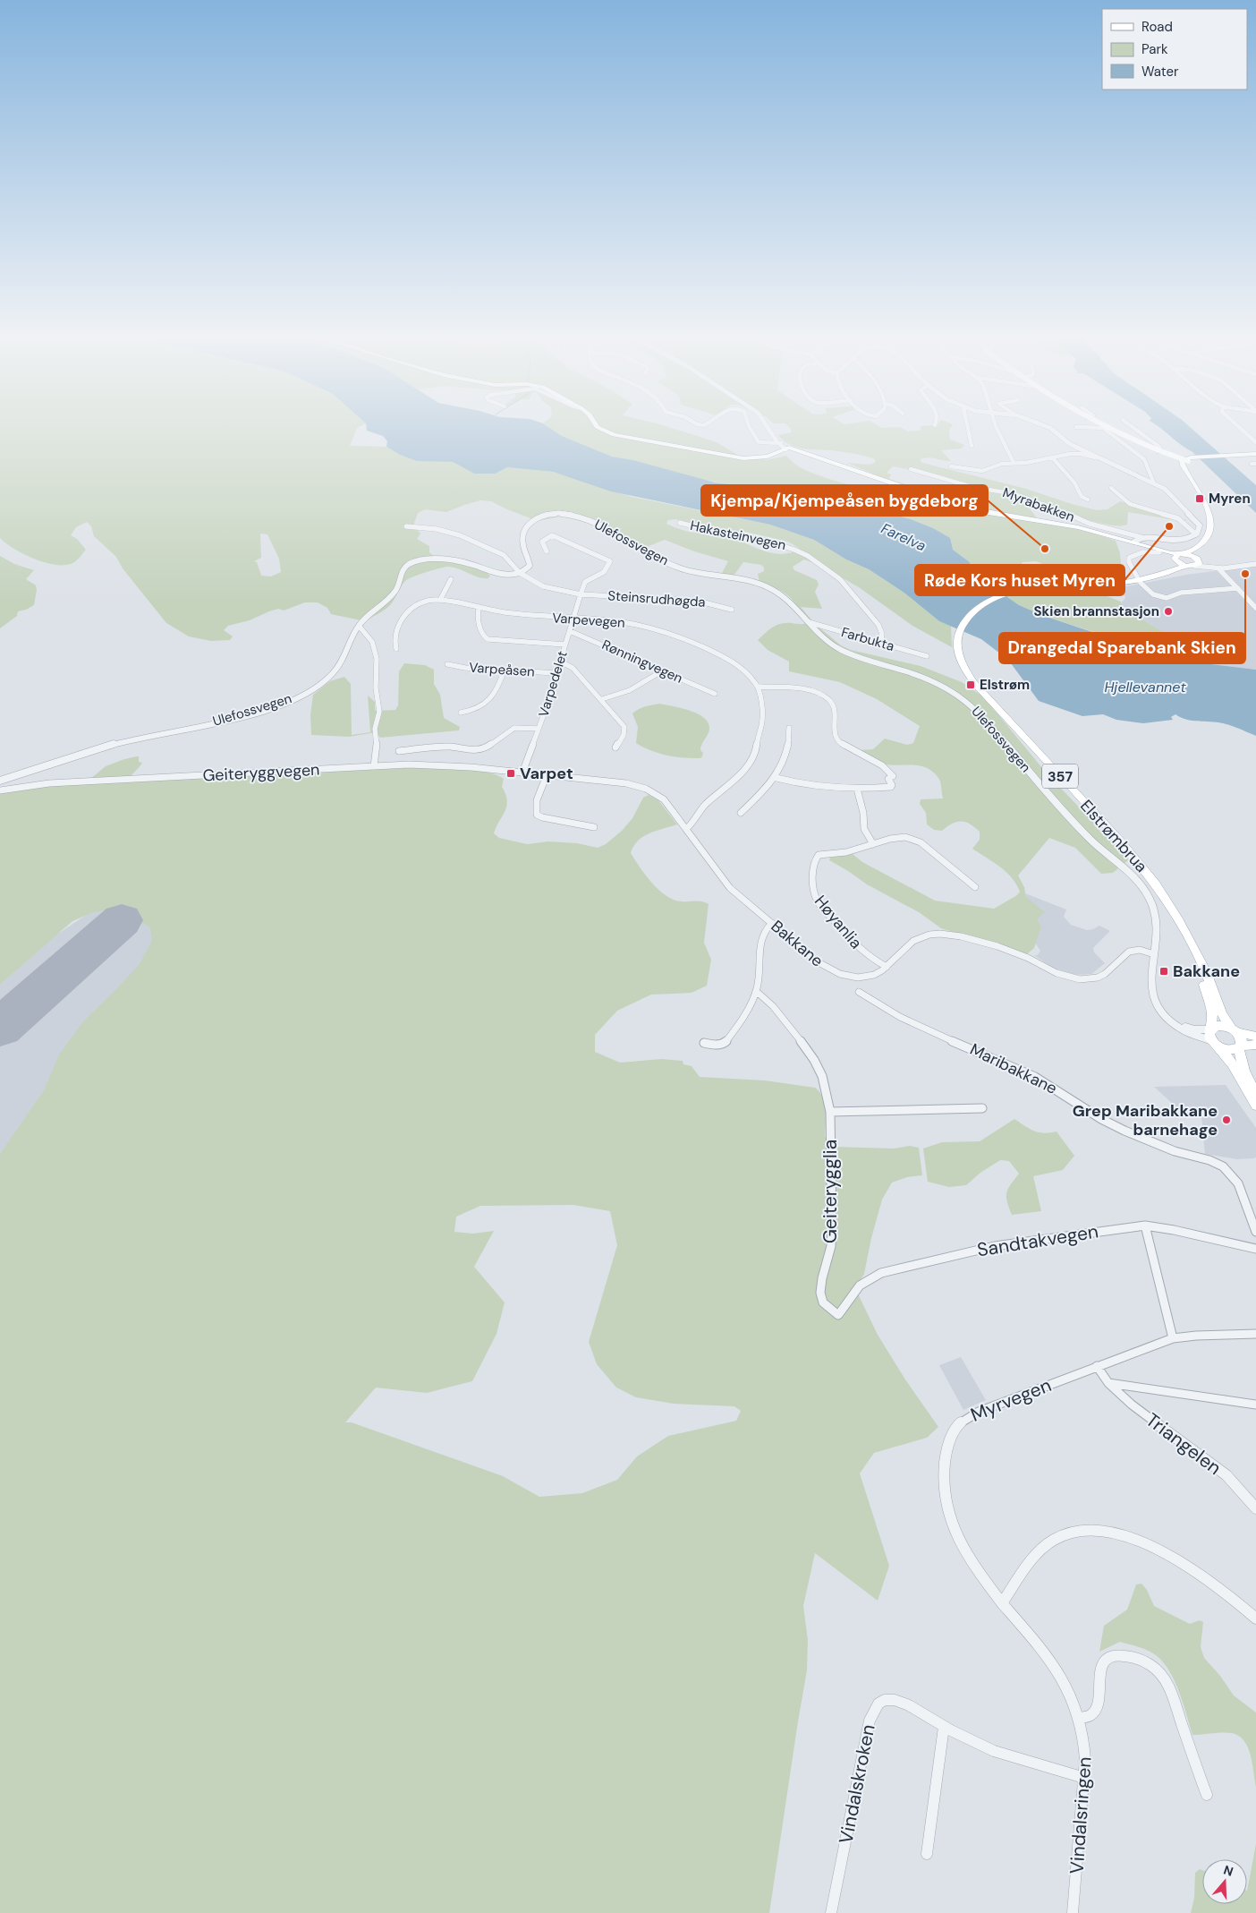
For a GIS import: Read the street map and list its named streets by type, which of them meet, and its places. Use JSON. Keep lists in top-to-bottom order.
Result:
{
  "streets": {
    "main road": ["357", "Elstrømbrua"],
    "street": [
      "Myrabakken",
      "Hakasteinvegen",
      "Ulefossvegen",
      "Steinsrudhøgda",
      "Varpevegen",
      "Farbukta",
      "Rønningvegen",
      "Varpeåsen",
      "Varpedelet",
      "Geiteryggvegen",
      "Høyanlia",
      "Bakkane",
      "Maribakkane",
      "Geiterygglia",
      "Sandtakvegen",
      "Myrvegen",
      "Triangelen",
      "Vindalskroken",
      "Vindalsringen"
    ]
  },
  "crossings": [
    ["Hakasteinvegen", "Farbukta"],
    ["Ulefossvegen", "Farbukta"],
    ["Ulefossvegen", "Elstrømbrua"],
    ["Ulefossvegen", "Bakkane"],
    ["Steinsrudhøgda", "Varpedelet"],
    ["Varpevegen", "Varpedelet"],
    ["Rønningvegen", "Varpedelet"],
    ["Varpeåsen", "Varpedelet"],
    ["Varpedelet", "Geiteryggvegen"],
    ["Varpedelet", "Bakkane"],
    ["Geiteryggvegen", "Bakkane"],
    ["357", "Elstrømbrua"],
    ["Høyanlia", "Bakkane"],
    ["Geiterygglia", "Sandtakvegen"],
    ["Myrvegen", "Triangelen"],
    ["Myrvegen", "Vindalsringen"],
    ["Vindalskroken", "Vindalsringen"]
  ],
  "water": ["Farelva", "Hjellevannet"],
  "places": {
    "transit": [
      "Myren",
      "Elstrøm",
      "Varpet",
      "Bakkane"
    ],
    "other": [
      "Røde Kors huset Myren",
      "Kjempa/Kjempeåsen bygdeborg",
      "Drangedal Sparebank Skien",
      "Skien brannstasjon",
      "Grep Maribakkane barnehage"
    ]
  },
  "legend": ["Road", "Park", "Water"],
  "north": "top"
}
